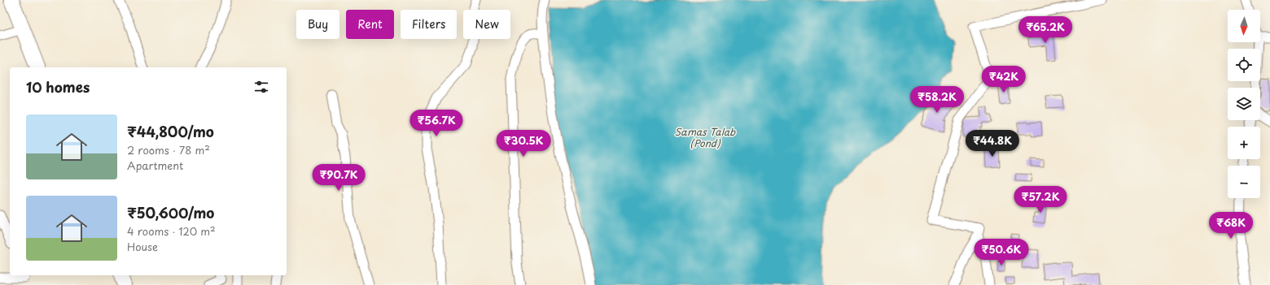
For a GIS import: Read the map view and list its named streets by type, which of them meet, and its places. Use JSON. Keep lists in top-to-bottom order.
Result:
{
  "water": ["Samas Talab (Pond)"],
  "north": "bottom",
  "page": {
    "map_buttons": ["+", "−"],
    "chip": [
      "Buy",
      "Rent",
      "Filters",
      "New"
    ],
    "price": [
      "₹65.2K",
      "₹42K",
      "₹58.2K",
      "₹56.7K",
      "₹30.5K",
      "₹44.8K",
      "₹90.7K",
      "₹57.2K",
      "₹68K",
      "₹50.6K"
    ],
    "heading": "10 homes",
    "list": [
      {
        "name": "₹44,800/mo",
        "note": "2 rooms · 78 m² · Apartment"
      },
      {
        "name": "₹50,600/mo",
        "note": "4 rooms · 120 m² · House"
      }
    ]
  }
}
